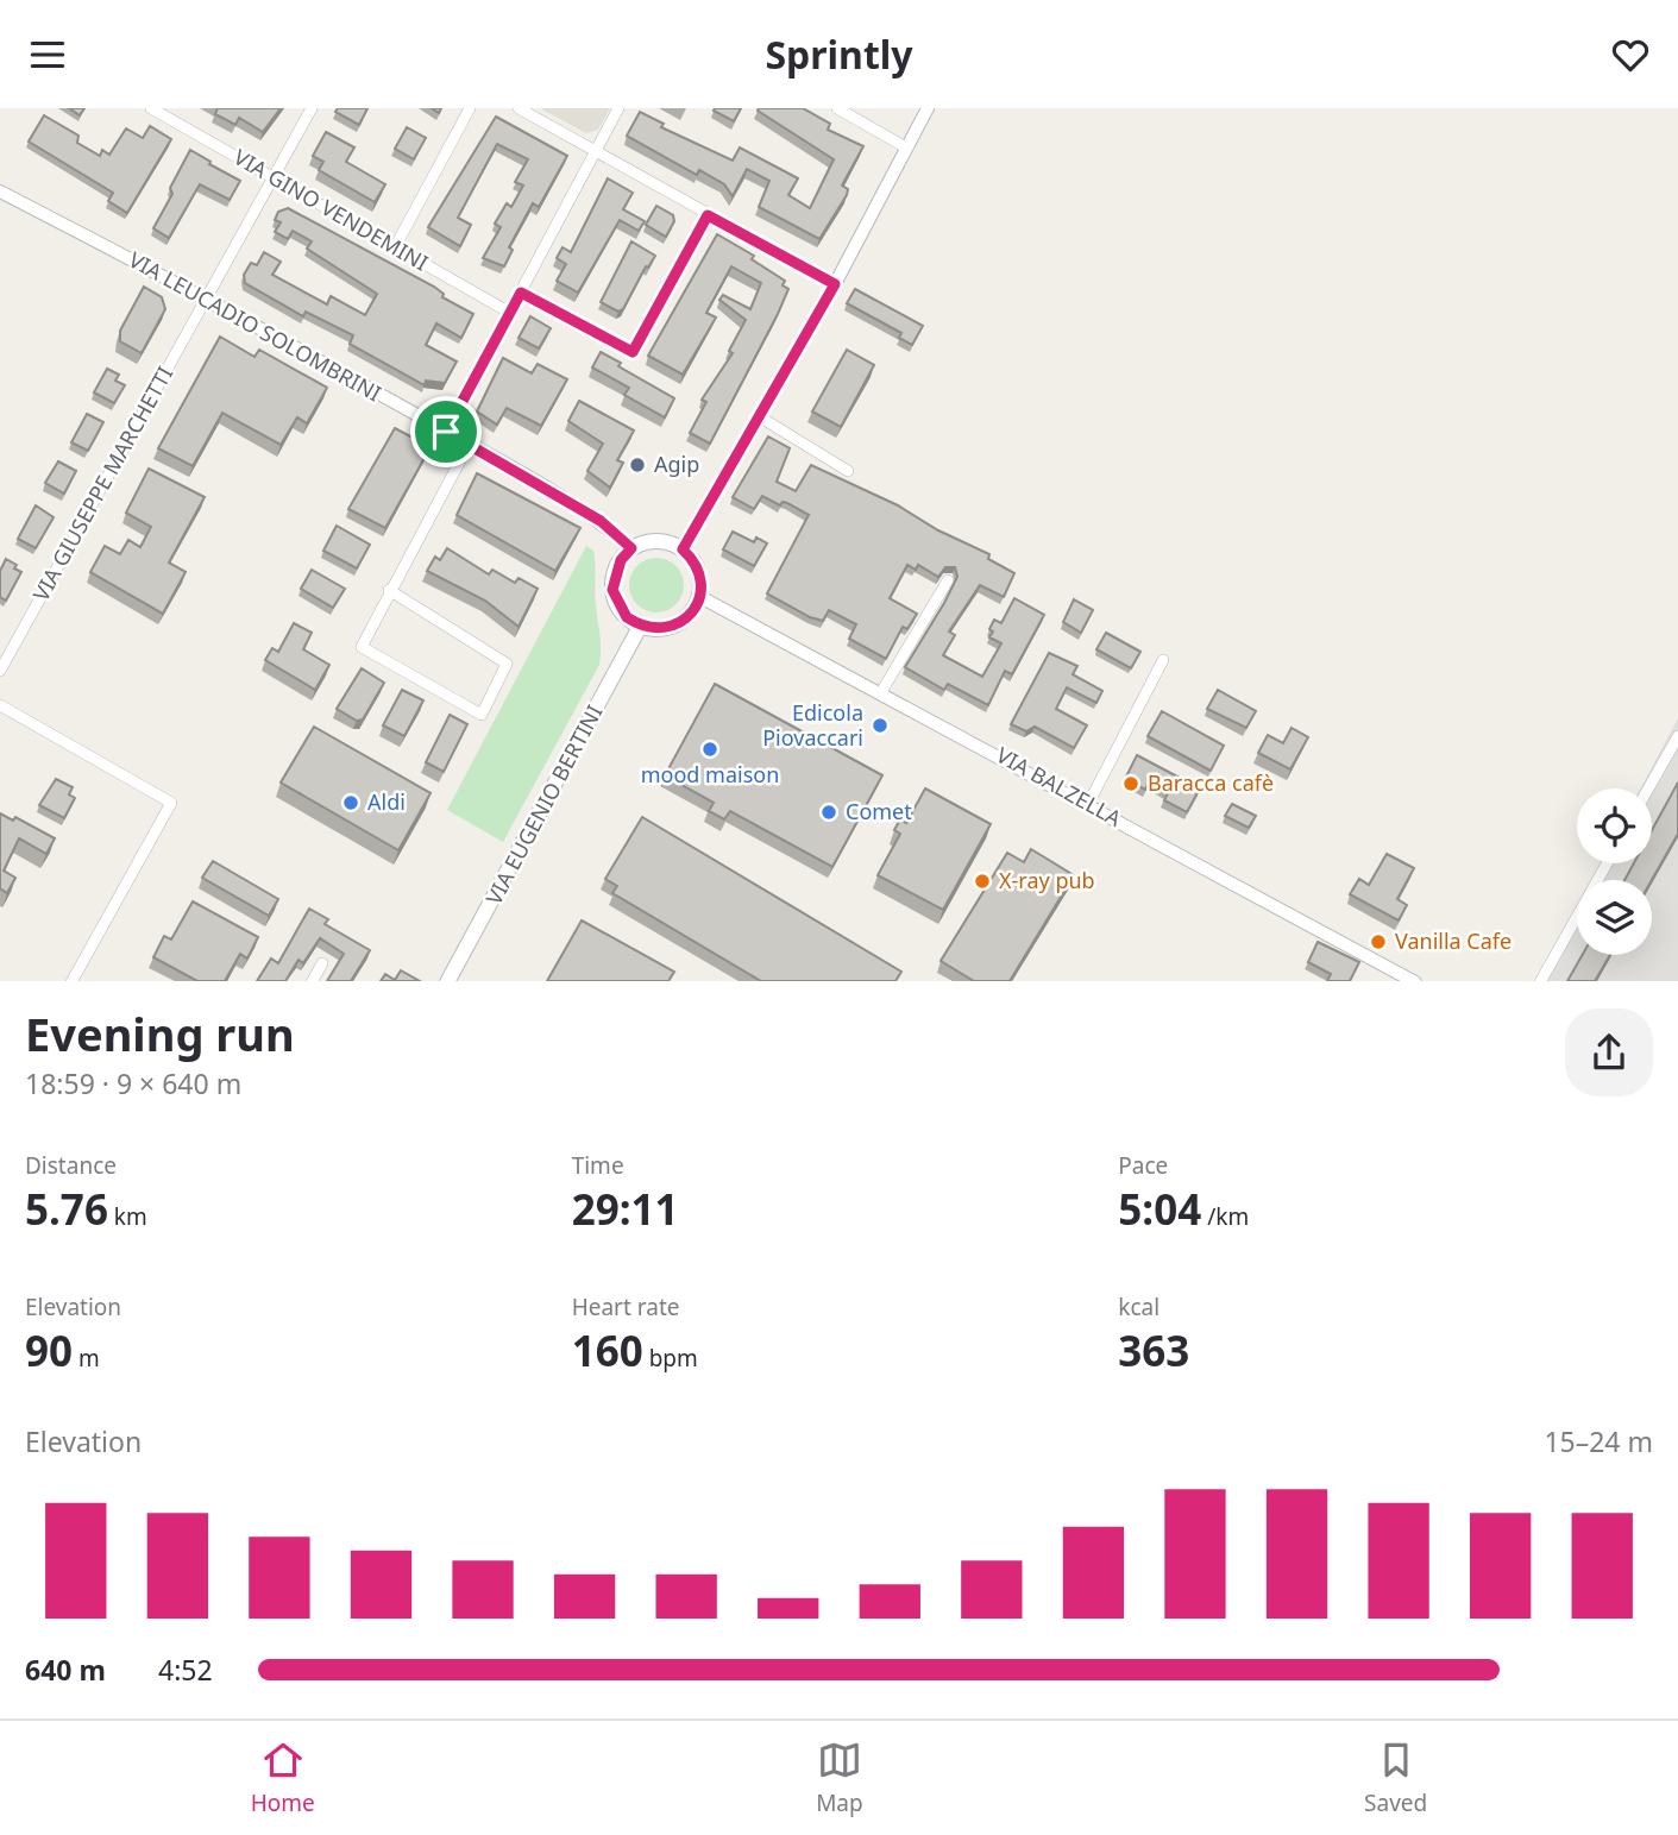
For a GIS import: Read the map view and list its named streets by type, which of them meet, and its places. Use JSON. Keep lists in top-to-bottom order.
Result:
{
  "streets": {
    "main road": ["VIA EUGENIO BERTINI"],
    "street": [
      "VIA GINO VENDEMINI",
      "VIA LEUCADIO SOLOMBRINI",
      "VIA GIUSEPPE MARCHETTI",
      "VIA BALZELLA"
    ]
  },
  "crossings": [
    ["VIA GINO VENDEMINI", "VIA GIUSEPPE MARCHETTI"],
    ["VIA LEUCADIO SOLOMBRINI", "VIA GIUSEPPE MARCHETTI"],
    ["VIA LEUCADIO SOLOMBRINI", "VIA BALZELLA"],
    ["VIA LEUCADIO SOLOMBRINI", "VIA EUGENIO BERTINI"],
    ["VIA BALZELLA", "VIA EUGENIO BERTINI"]
  ],
  "places": [
    "Agip",
    "Edicola Piovaccari",
    "mood maison",
    "Baracca cafè",
    "Aldi",
    "Comet",
    "X-ray pub",
    "Vanilla Cafe"
  ],
  "page": {
    "header": "Sprintly",
    "heading": ["Evening run", "18:59 · 9 × 640 m"],
    "stats": [
      ["Distance", "5.76 km"],
      ["Time", "29:11"],
      ["Pace", "5:04 /km"],
      ["Elevation", "90 m"],
      ["Heart rate", "160 bpm"],
      ["kcal", "363"]
    ],
    "chart": ["Elevation", "15–24 m"],
    "list": [
      {
        "name": "640 m",
        "note": "4:52"
      }
    ],
    "tabs": ["Home", "Map", "Saved"]
  }
}
